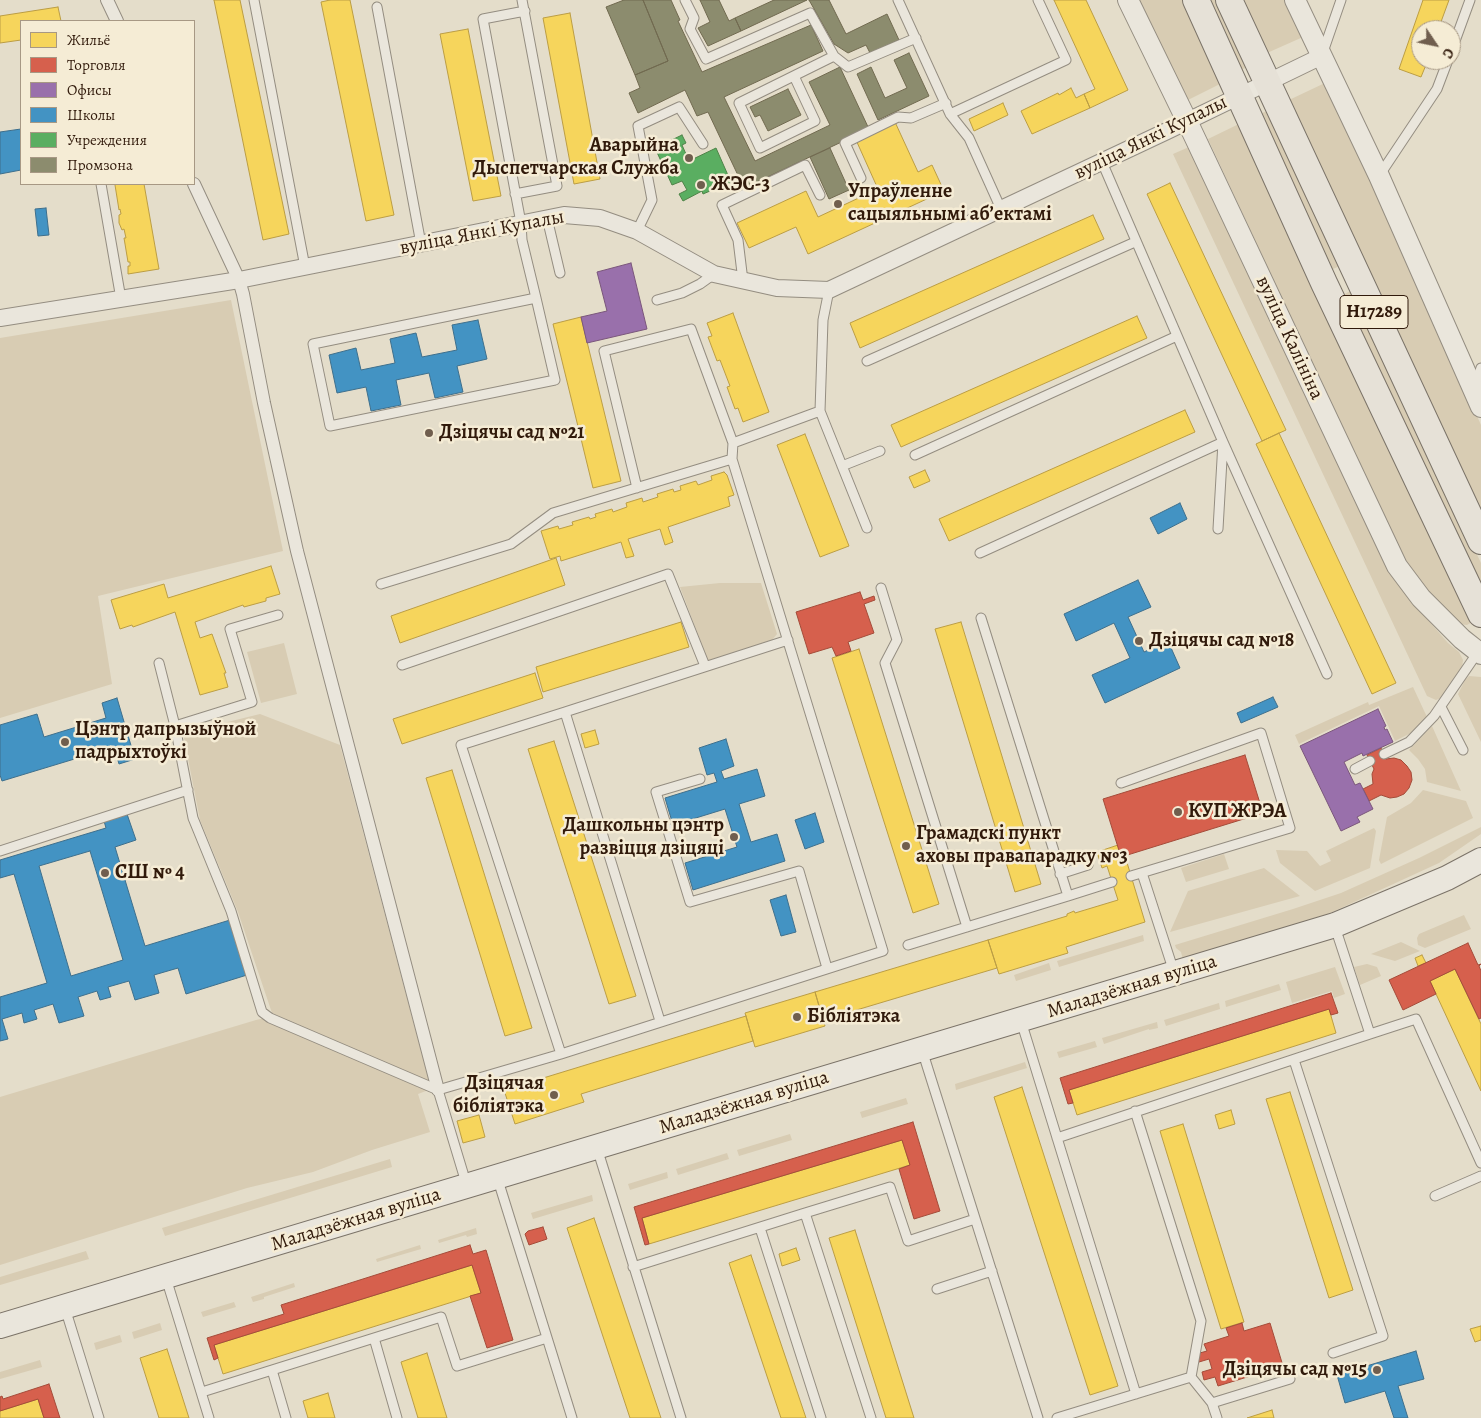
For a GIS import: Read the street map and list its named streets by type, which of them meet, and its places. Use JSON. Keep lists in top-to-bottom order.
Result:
{
  "streets": {
    "main road": ["Н17289", "Маладзёжная вуліца"],
    "street": ["вуліца Янкі Купалы", "вуліца Калініна"]
  },
  "crossings": [
    ["вуліца Янкі Купалы", "Н17289"],
    ["вуліца Янкі Купалы", "вуліца Калініна"]
  ],
  "places": [
    "Аварыйна Дыспетчарская Служба",
    "ЖЭС-3",
    "Упраўленне сацыяльнымі абʼектамі",
    "Дзіцячы сад №21",
    "Дзіцячы сад №18",
    "Цэнтр дапрызыўной падрыхтоўкі",
    "КУП ЖРЭА",
    "Дашкольны цэнтр развіцця дзіцяці",
    "Грамадскі пункт аховы правапарадку №3",
    "СШ № 4",
    "Бібліятэка",
    "Дзіцячая бібліятэка",
    "Дзіцячы сад №15"
  ],
  "legend": [
    "Жильё",
    "Торговля",
    "Офисы",
    "Школы",
    "Учреждения",
    "Промзона"
  ],
  "north": "bottom right"
}
